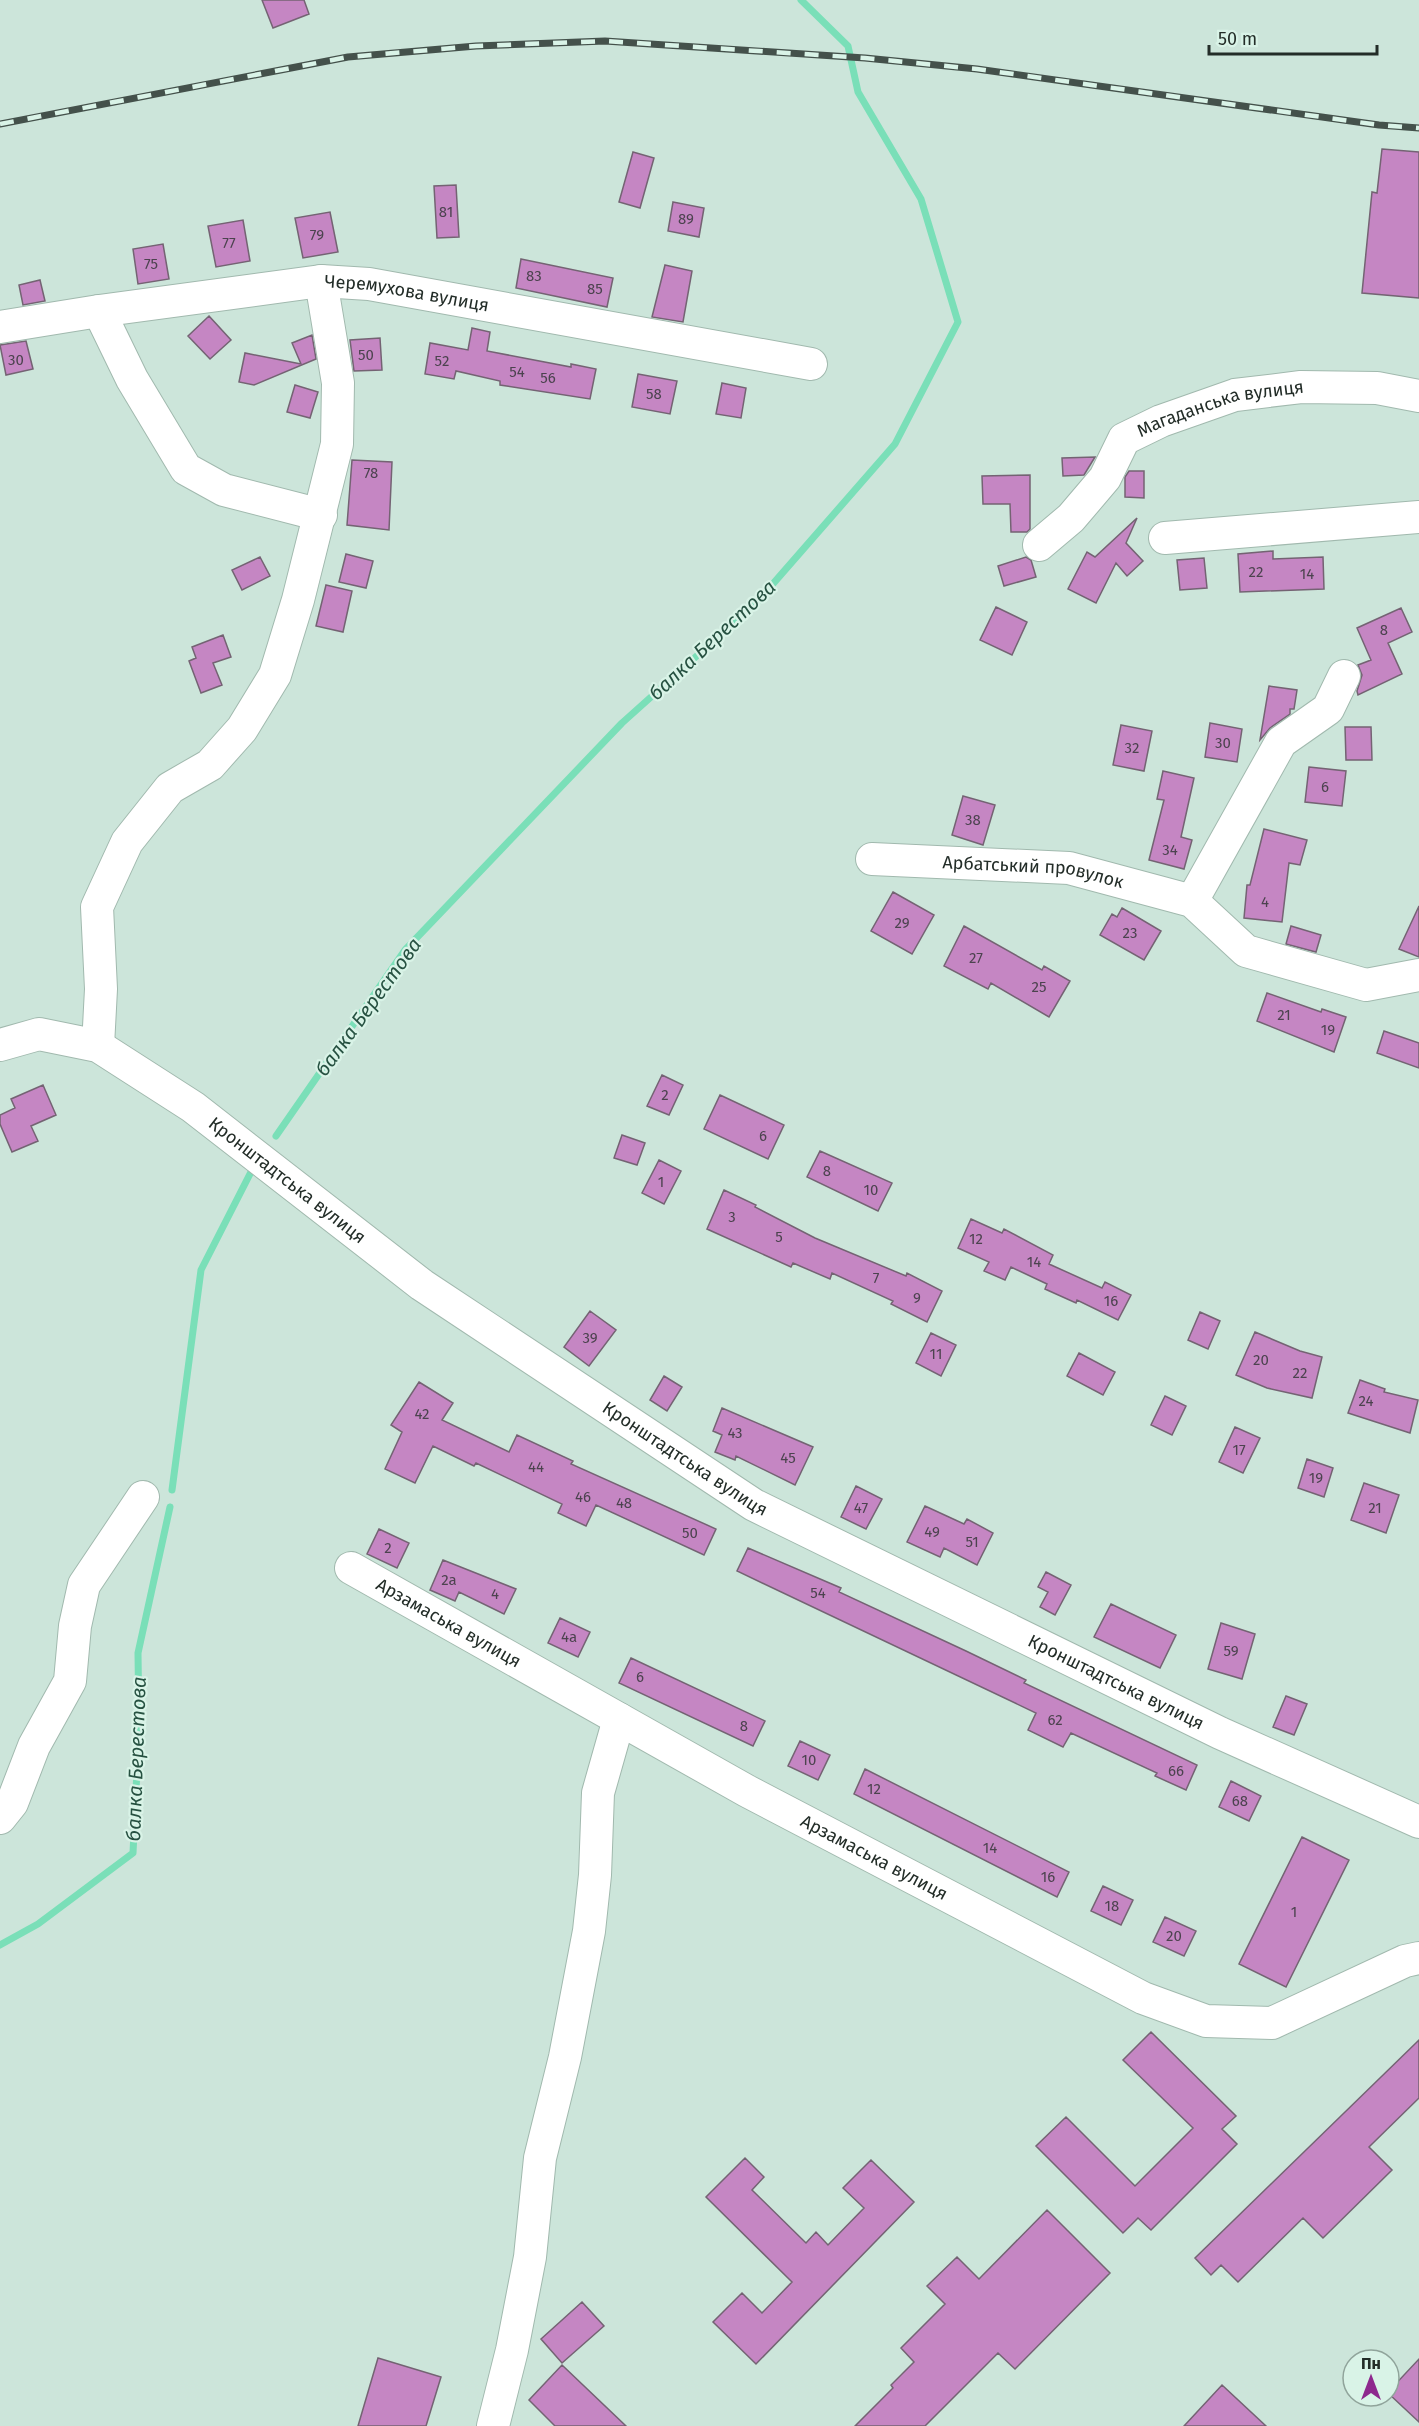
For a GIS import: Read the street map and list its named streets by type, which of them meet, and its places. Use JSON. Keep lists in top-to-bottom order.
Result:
{
  "streets": {
    "street": [
      "Черемухова вулиця",
      "Магаданська вулиця",
      "Арбатський провулок",
      "Кронштадтська вулиця",
      "Арзамаська вулиця"
    ]
  },
  "water": ["балка Берестова"],
  "house_numbers": [
    "81",
    "89",
    "79",
    "77",
    "75",
    "83",
    "85",
    "50",
    "30",
    "52",
    "54",
    "56",
    "58",
    "78",
    "22",
    "14",
    "8",
    "30",
    "32",
    "6",
    "38",
    "34",
    "4",
    "29",
    "23",
    "27",
    "25",
    "21",
    "19",
    "2",
    "6",
    "8",
    "1",
    "10",
    "3",
    "5",
    "12",
    "14",
    "7",
    "9",
    "16",
    "39",
    "11",
    "20",
    "22",
    "24",
    "42",
    "43",
    "17",
    "45",
    "44",
    "19",
    "46",
    "48",
    "47",
    "21",
    "49",
    "50",
    "51",
    "2",
    "2а",
    "54",
    "4",
    "4а",
    "59",
    "6",
    "62",
    "8",
    "10",
    "66",
    "12",
    "68",
    "14",
    "16",
    "18",
    "1",
    "20"
  ],
  "scale_bar": "50 m",
  "north": "top"
}
